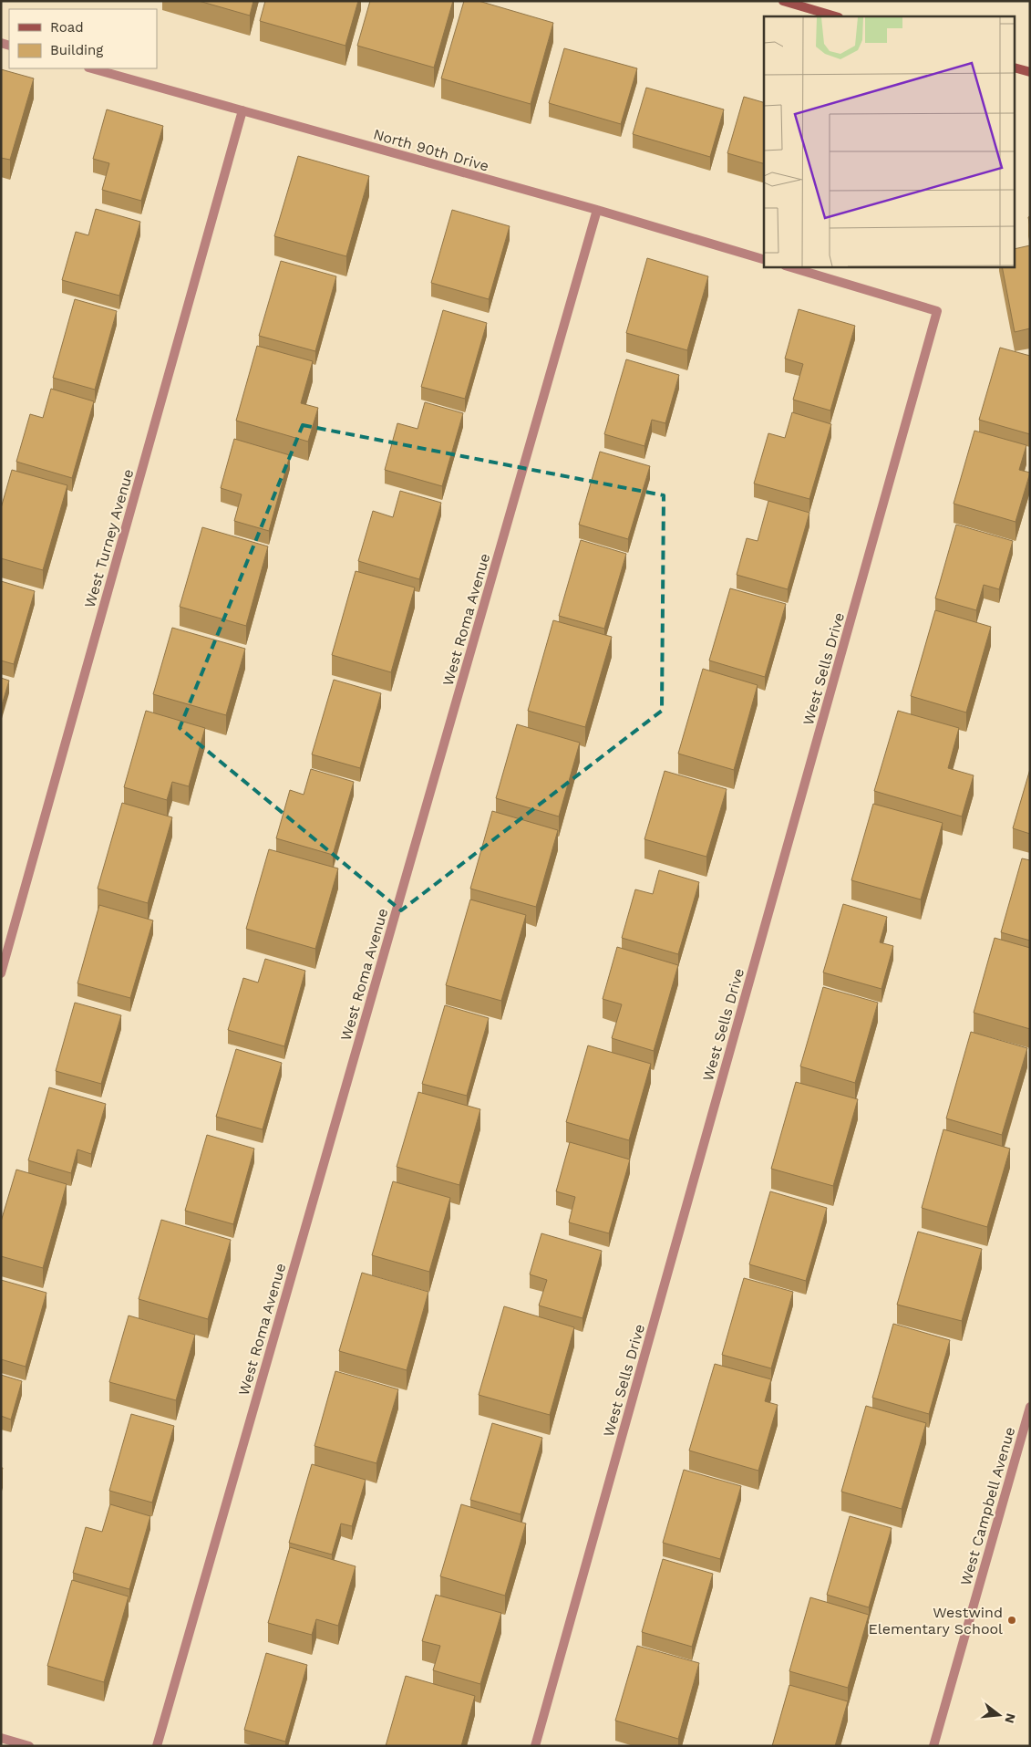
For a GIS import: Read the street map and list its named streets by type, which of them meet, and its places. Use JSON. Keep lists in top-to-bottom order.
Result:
{
  "streets": {
    "street": [
      "North 90th Drive",
      "West Turney Avenue",
      "West Roma Avenue",
      "West Sells Drive",
      "West Campbell Avenue"
    ]
  },
  "crossings": [
    ["North 90th Drive", "West Turney Avenue"],
    ["North 90th Drive", "West Roma Avenue"]
  ],
  "places": ["Westwind Elementary School"],
  "legend": ["Road", "Building"],
  "north": "right"
}
